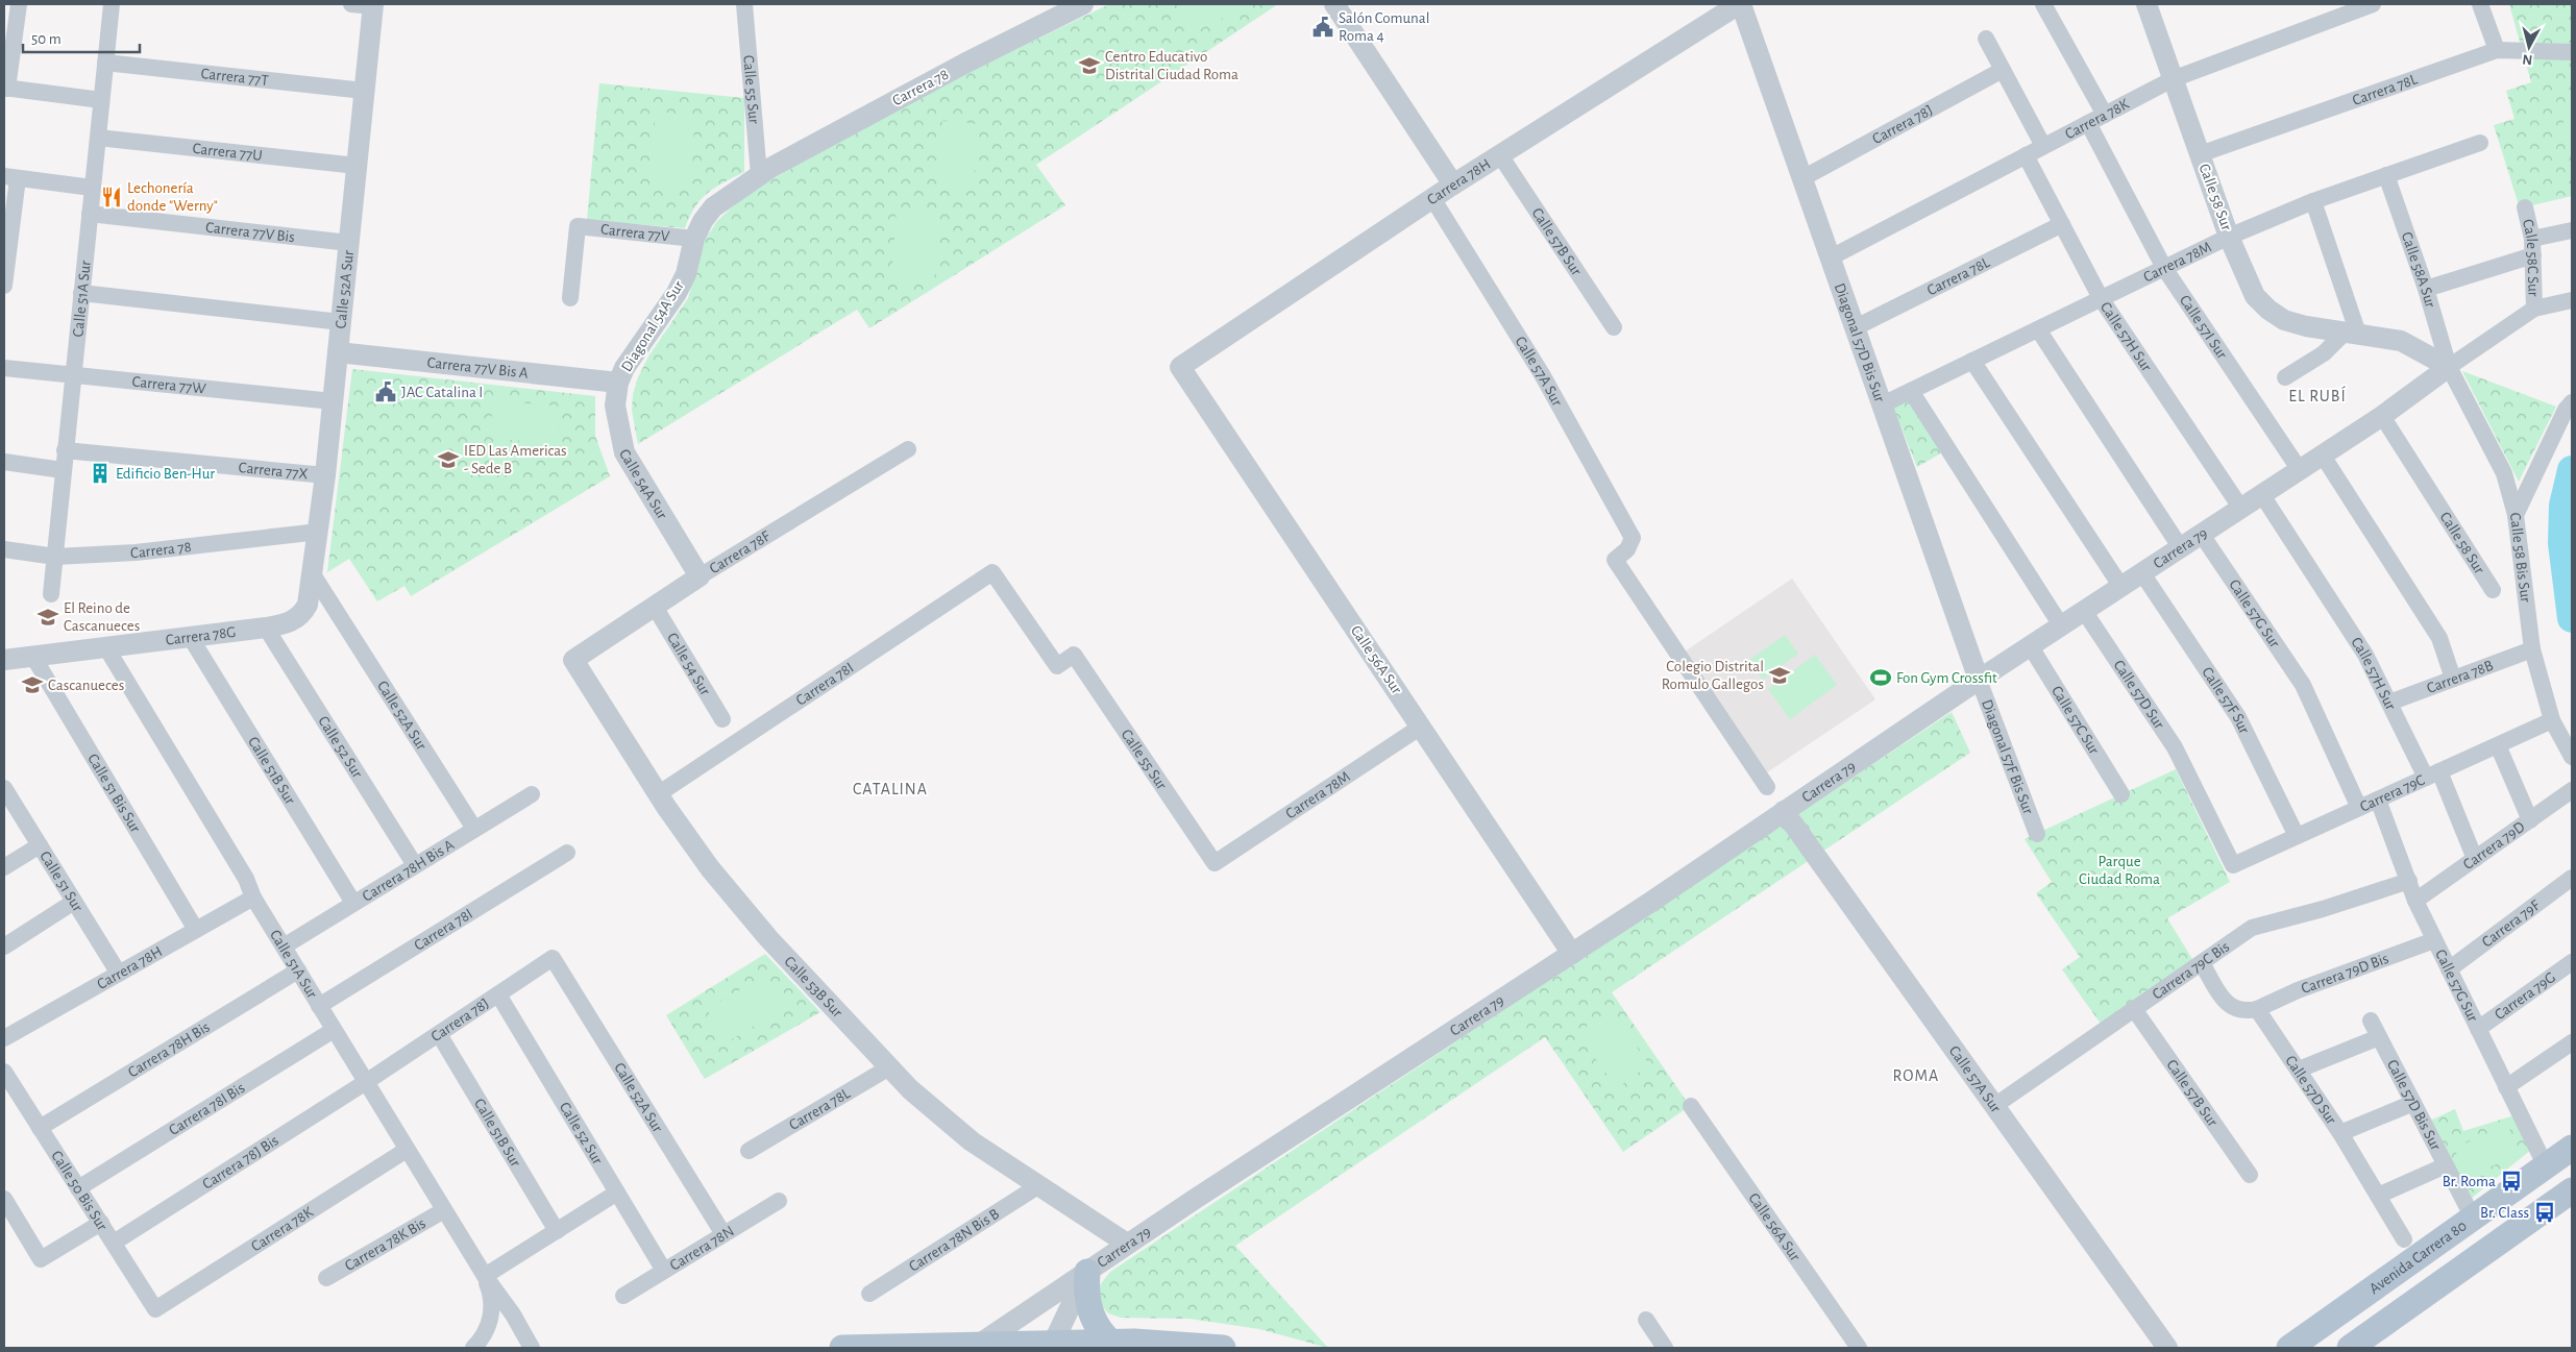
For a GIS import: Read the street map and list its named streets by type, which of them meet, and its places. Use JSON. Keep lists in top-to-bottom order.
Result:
{
  "streets": {
    "main road": ["Avenida Carrera 80"],
    "street": [
      "Carrera 77T",
      "Carrera 78",
      "Calle 55 Sur",
      "Carrera 78L",
      "Carrera 78K",
      "Carrera 78J",
      "Carrera 77U",
      "Carrera 78H",
      "Calle 58 Sur",
      "Carrera 77V Bis",
      "Carrera 77V",
      "Calle 57B Sur",
      "Calle 58C Sur",
      "Carrera 78M",
      "Calle 58A Sur",
      "Calle 52A Sur",
      "Calle 51A Sur",
      "Diagonal 54A Sur",
      "Calle 57I Sur",
      "Calle 57H Sur",
      "Diagonal 57D Bis Sur",
      "Carrera 77V Bis A",
      "Calle 57A Sur",
      "Carrera 77W",
      "Carrera 77X",
      "Calle 54A Sur",
      "Carrera 79",
      "Carrera 78F",
      "Calle 58 Bis Sur",
      "Calle 57G Sur",
      "Carrera 78G",
      "Calle 56A Sur",
      "Calle 54 Sur",
      "Carrera 78B",
      "Carrera 78I",
      "Calle 57D Sur",
      "Calle 57F Sur",
      "Calle 57C Sur",
      "Calle 52 Sur",
      "Diagonal 57F Bis Sur",
      "Calle 51B Sur",
      "Calle 51 Bis Sur",
      "Carrera 79C",
      "Carrera 79D",
      "Carrera 78H Bis A",
      "Calle 51 Sur",
      "Carrera 79F",
      "Carrera 79C Bis",
      "Carrera 79D Bis",
      "Calle 53B Sur",
      "Carrera 79G",
      "Carrera 78H Bis",
      "Calle 57D Bis Sur",
      "Carrera 78I Bis",
      "Carrera 78J Bis",
      "Calle 50 Bis Sur",
      "Carrera 78N Bis B",
      "Carrera 78K Bis",
      "Carrera 78N"
    ]
  },
  "crossings": [
    ["Carrera 77T", "Calle 52A Sur"],
    ["Carrera 77T", "Calle 51A Sur"],
    ["Carrera 78", "Calle 55 Sur"],
    ["Carrera 78", "Calle 52A Sur"],
    ["Carrera 78", "Calle 51A Sur"],
    ["Carrera 78", "Diagonal 54A Sur"],
    ["Calle 55 Sur", "Carrera 78M"],
    ["Calle 55 Sur", "Diagonal 54A Sur"],
    ["Calle 55 Sur", "Carrera 78I"],
    ["Carrera 78L", "Calle 58 Sur"],
    ["Carrera 78L", "Calle 57H Sur"],
    ["Carrera 78L", "Diagonal 57D Bis Sur"],
    ["Carrera 78L", "Calle 53B Sur"],
    ["Carrera 78K", "Calle 58 Sur"],
    ["Carrera 78K", "Calle 51A Sur"],
    ["Carrera 78K", "Calle 57I Sur"],
    ["Carrera 78K", "Calle 57H Sur"],
    ["Carrera 78K", "Diagonal 57D Bis Sur"],
    ["Carrera 78K", "Calle 50 Bis Sur"],
    ["Carrera 78J", "Calle 52A Sur"],
    ["Carrera 78J", "Calle 51A Sur"],
    ["Carrera 78J", "Diagonal 57D Bis Sur"],
    ["Carrera 78J", "Calle 52 Sur"],
    ["Carrera 78J", "Calle 51B Sur"],
    ["Carrera 78J", "Carrera 78J Bis"],
    ["Carrera 77U", "Calle 52A Sur"],
    ["Carrera 77U", "Calle 51A Sur"],
    ["Carrera 78H", "Calle 57B Sur"],
    ["Carrera 78H", "Calle 51A Sur"],
    ["Carrera 78H", "Diagonal 57D Bis Sur"],
    ["Carrera 78H", "Calle 57A Sur"],
    ["Carrera 78H", "Calle 56A Sur"],
    ["Carrera 78H", "Calle 51 Bis Sur"],
    ["Carrera 78H", "Calle 51 Sur"],
    ["Calle 58 Sur", "Carrera 78M"],
    ["Calle 58 Sur", "Calle 58A Sur"],
    ["Calle 58 Sur", "Carrera 79"],
    ["Calle 58 Sur", "Calle 58 Bis Sur"],
    ["Carrera 77V Bis", "Calle 52A Sur"],
    ["Carrera 77V Bis", "Calle 51A Sur"],
    ["Carrera 77V", "Diagonal 54A Sur"],
    ["Calle 57B Sur", "Carrera 79C Bis"],
    ["Calle 58C Sur", "Carrera 79"],
    ["Carrera 78M", "Calle 58A Sur"],
    ["Carrera 78M", "Calle 57I Sur"],
    ["Carrera 78M", "Calle 57H Sur"],
    ["Carrera 78M", "Diagonal 57D Bis Sur"],
    ["Carrera 78M", "Calle 56A Sur"],
    ["Calle 58A Sur", "Carrera 79"],
    ["Calle 58A Sur", "Calle 58 Bis Sur"],
    ["Calle 52A Sur", "Carrera 77V Bis A"],
    ["Calle 52A Sur", "Carrera 77W"],
    ["Calle 52A Sur", "Carrera 77X"],
    ["Calle 52A Sur", "Carrera 78G"],
    ["Calle 52A Sur", "Carrera 78H Bis A"],
    ["Calle 52A Sur", "Carrera 78N"],
    ["Calle 51A Sur", "Carrera 77W"],
    ["Calle 51A Sur", "Carrera 77X"],
    ["Calle 51A Sur", "Carrera 78G"],
    ["Calle 51A Sur", "Carrera 78I"],
    ["Calle 51A Sur", "Carrera 78H Bis A"],
    ["Calle 51A Sur", "Carrera 78H Bis"],
    ["Calle 51A Sur", "Carrera 78I Bis"],
    ["Calle 51A Sur", "Carrera 78J Bis"],
    ["Calle 51A Sur", "Carrera 78K Bis"],
    ["Diagonal 54A Sur", "Carrera 77V Bis A"],
    ["Diagonal 54A Sur", "Calle 54A Sur"],
    ["Calle 57I Sur", "Carrera 79"],
    ["Calle 57H Sur", "Carrera 79"],
    ["Calle 57H Sur", "Carrera 78B"],
    ["Calle 57H Sur", "Carrera 79C"],
    ["Calle 57H Sur", "Carrera 79D"],
    ["Diagonal 57D Bis Sur", "Carrera 79"],
    ["Diagonal 57D Bis Sur", "Diagonal 57F Bis Sur"],
    ["Carrera 77V Bis A", "Calle 54A Sur"],
    ["Calle 57A Sur", "Carrera 79"],
    ["Calle 57A Sur", "Carrera 79C Bis"],
    ["Calle 54A Sur", "Carrera 78F"],
    ["Carrera 79", "Calle 58 Bis Sur"],
    ["Carrera 79", "Calle 57G Sur"],
    ["Carrera 79", "Calle 56A Sur"],
    ["Carrera 79", "Calle 57D Sur"],
    ["Carrera 79", "Calle 57F Sur"],
    ["Carrera 79", "Calle 57C Sur"],
    ["Carrera 79", "Diagonal 57F Bis Sur"],
    ["Carrera 79", "Calle 53B Sur"],
    ["Carrera 78F", "Calle 54 Sur"],
    ["Carrera 78F", "Calle 53B Sur"],
    ["Calle 58 Bis Sur", "Carrera 78B"],
    ["Calle 58 Bis Sur", "Carrera 79C"],
    ["Calle 57G Sur", "Carrera 79C"],
    ["Calle 57G Sur", "Carrera 79D"],
    ["Calle 57G Sur", "Carrera 79F"],
    ["Calle 57G Sur", "Carrera 79C Bis"],
    ["Calle 57G Sur", "Carrera 79D Bis"],
    ["Calle 57G Sur", "Carrera 79G"],
    ["Calle 57G Sur", "Avenida Carrera 80"],
    ["Carrera 78G", "Calle 52 Sur"],
    ["Carrera 78G", "Calle 51B Sur"],
    ["Carrera 78G", "Calle 51 Bis Sur"],
    ["Carrera 78I", "Calle 53B Sur"],
    ["Calle 57D Sur", "Carrera 79C"],
    ["Calle 57D Sur", "Carrera 79D Bis"],
    ["Calle 57F Sur", "Carrera 79C"],
    ["Calle 52 Sur", "Carrera 78H Bis A"],
    ["Calle 52 Sur", "Carrera 78N"],
    ["Calle 51B Sur", "Carrera 78H Bis A"],
    ["Calle 53B Sur", "Carrera 78N Bis B"],
    ["Carrera 78H Bis", "Calle 50 Bis Sur"],
    ["Calle 57D Bis Sur", "Avenida Carrera 80"],
    ["Carrera 78I Bis", "Calle 50 Bis Sur"],
    ["Carrera 78J Bis", "Calle 50 Bis Sur"]
  ],
  "districts": ["EL RUBÍ", "CATALINA", "ROMA"],
  "parks": ["Parque Ciudad Roma"],
  "places": {
    "public building": ["Salón Comunal Roma 4", "JAC Catalina I"],
    "school or university": [
      "Centro Educativo Distrital Ciudad Roma",
      "IED Las Americas - Sede B",
      "El Reino de Cascanueces",
      "Colegio Distrital Romulo Gallegos",
      "Cascanueces"
    ],
    "restaurant": ["Lechonería donde \"Werny\""],
    "building": ["Edificio Ben-Hur"],
    "sports": ["Fon Gym Crossfit"],
    "bus stop": ["Br. Roma", "Br. Class"]
  },
  "scale_bar": "50 m",
  "north": "bottom"
}
